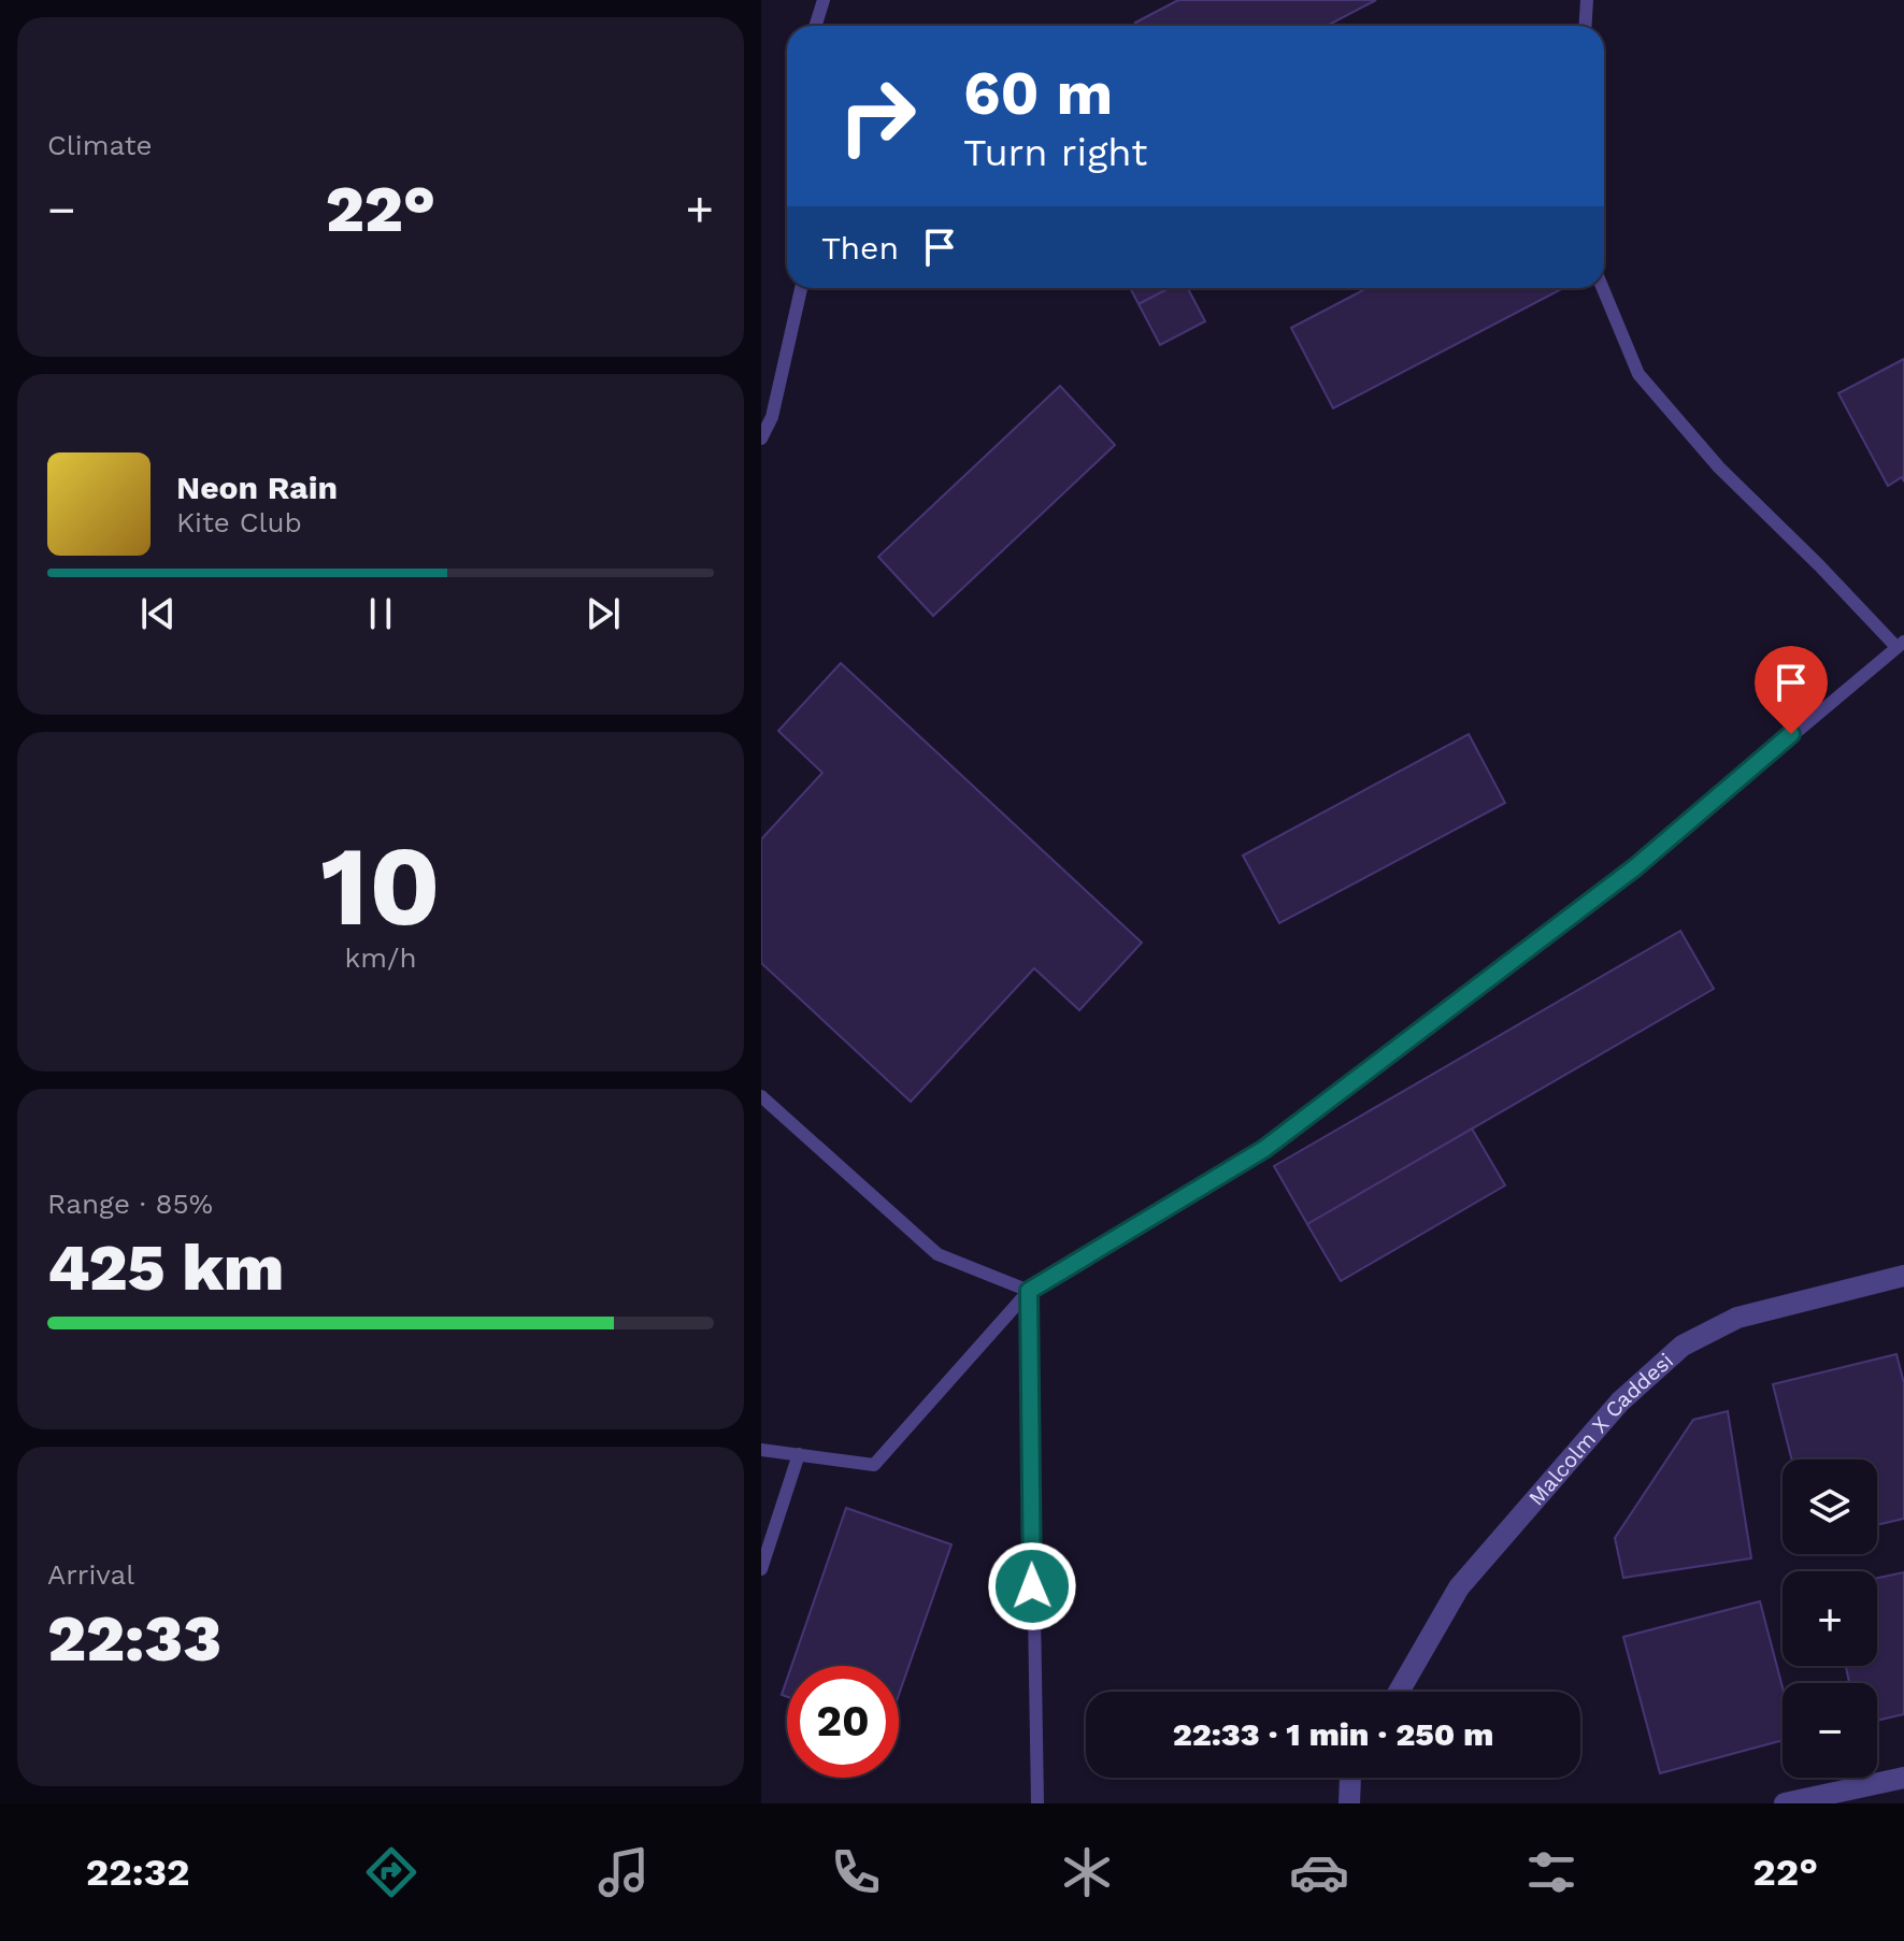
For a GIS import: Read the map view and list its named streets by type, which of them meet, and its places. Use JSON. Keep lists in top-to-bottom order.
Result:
{
  "streets": {
    "street": ["Malcolm X Caddesi"]
  },
  "page": {
    "tile": [
      "Climate",
      ["10", "km/h"],
      ["Range · 85%", "425 km"],
      ["Arrival", "22:33"]
    ],
    "turn": ["60 m", "Turn right"],
    "heat": ["−", "22°", "+"],
    "then": "Then",
    "song": ["Neon Rain", "Kite Club"],
    "map_buttons": ["+", "−"],
    "limit": "20",
    "trip": "22:33 · 1 min · 250 m",
    "tabs": ["22:32", "22°"]
  }
}
